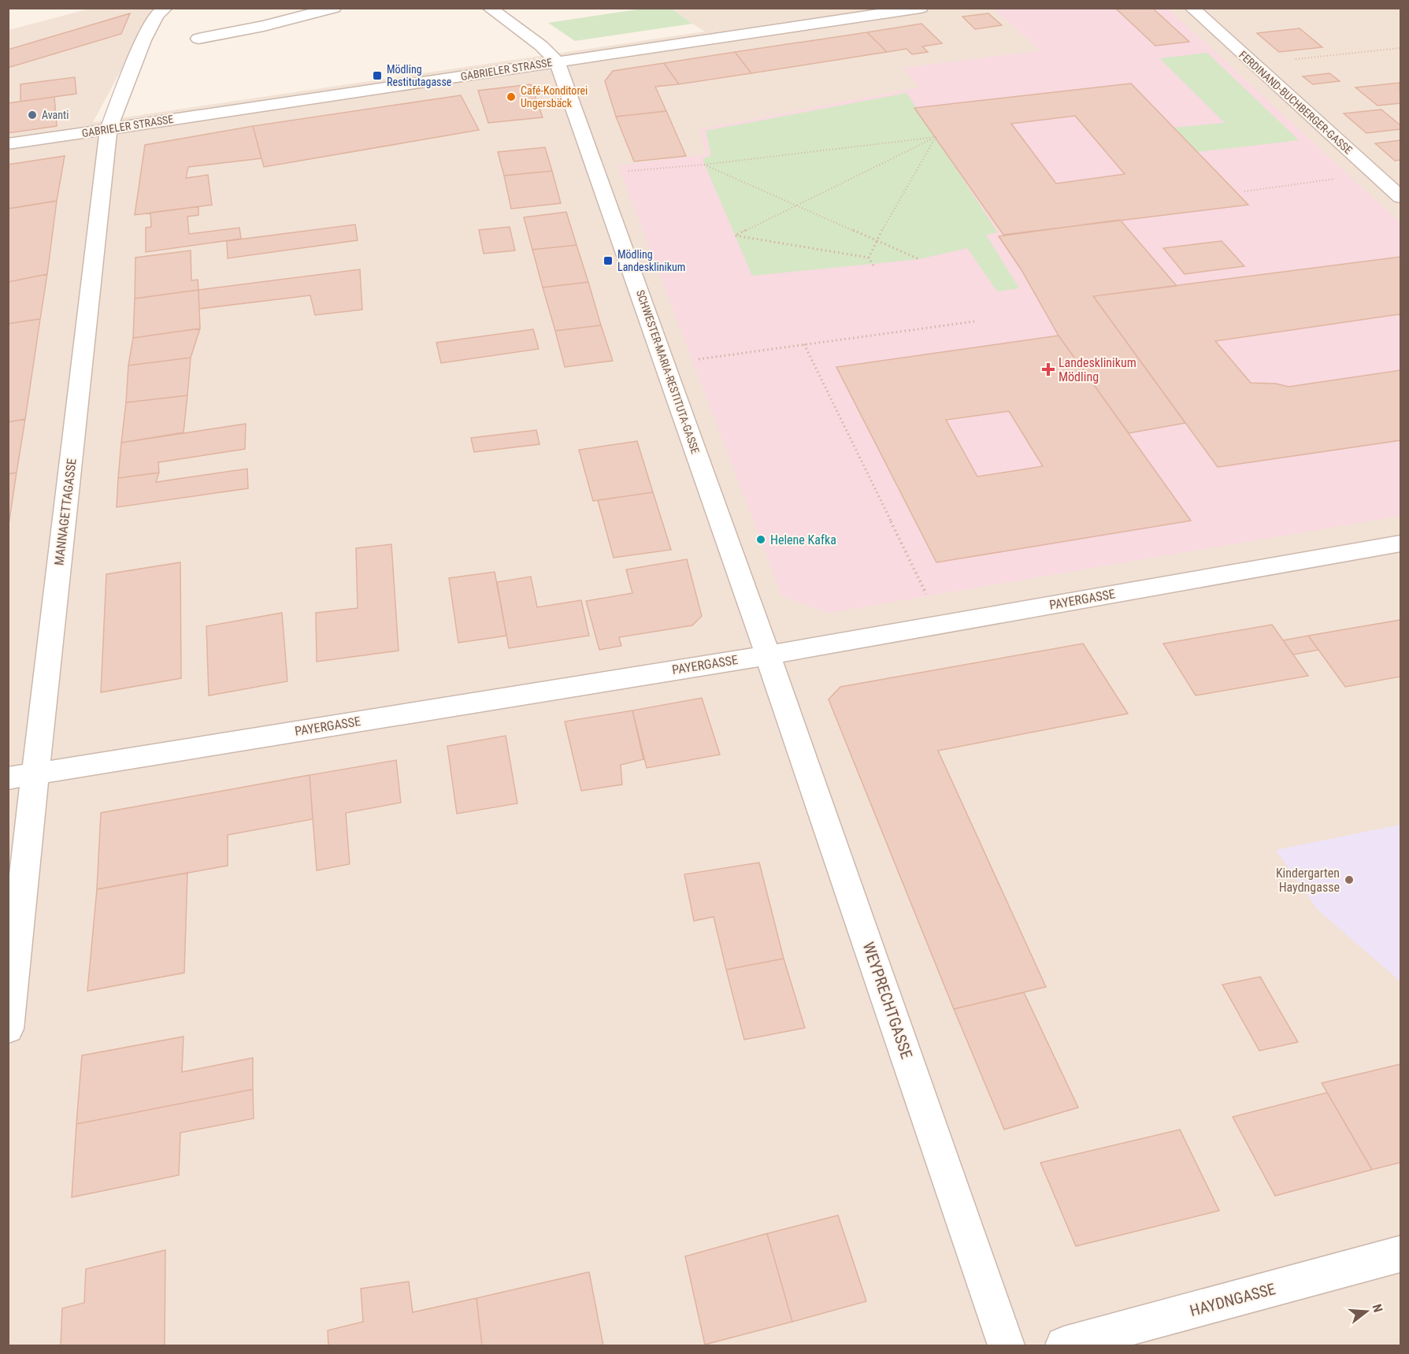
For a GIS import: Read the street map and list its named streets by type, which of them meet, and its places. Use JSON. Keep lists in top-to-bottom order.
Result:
{
  "streets": {
    "street": [
      "GABRIELER STRASSE",
      "FERDINAND-BUCHBERGER-GASSE",
      "SCHWESTER-MARIA-RESTITUTA-GASSE",
      "MANNAGETTAGASSE",
      "PAYERGASSE",
      "WEYPRECHTGASSE",
      "HAYDNGASSE"
    ]
  },
  "crossings": [
    ["GABRIELER STRASSE", "SCHWESTER-MARIA-RESTITUTA-GASSE"],
    ["GABRIELER STRASSE", "MANNAGETTAGASSE"],
    ["SCHWESTER-MARIA-RESTITUTA-GASSE", "PAYERGASSE"],
    ["SCHWESTER-MARIA-RESTITUTA-GASSE", "WEYPRECHTGASSE"],
    ["MANNAGETTAGASSE", "PAYERGASSE"],
    ["PAYERGASSE", "WEYPRECHTGASSE"]
  ],
  "places": {
    "transit": ["Mödling Restitutagasse", "Mödling Landesklinikum"],
    "other": [
      "Café-Konditorei Ungersbäck",
      "Avanti",
      "Helene Kafka",
      "Kindergarten Haydngasse"
    ],
    "health": ["Landesklinikum Mödling"]
  },
  "north": "right"
}
